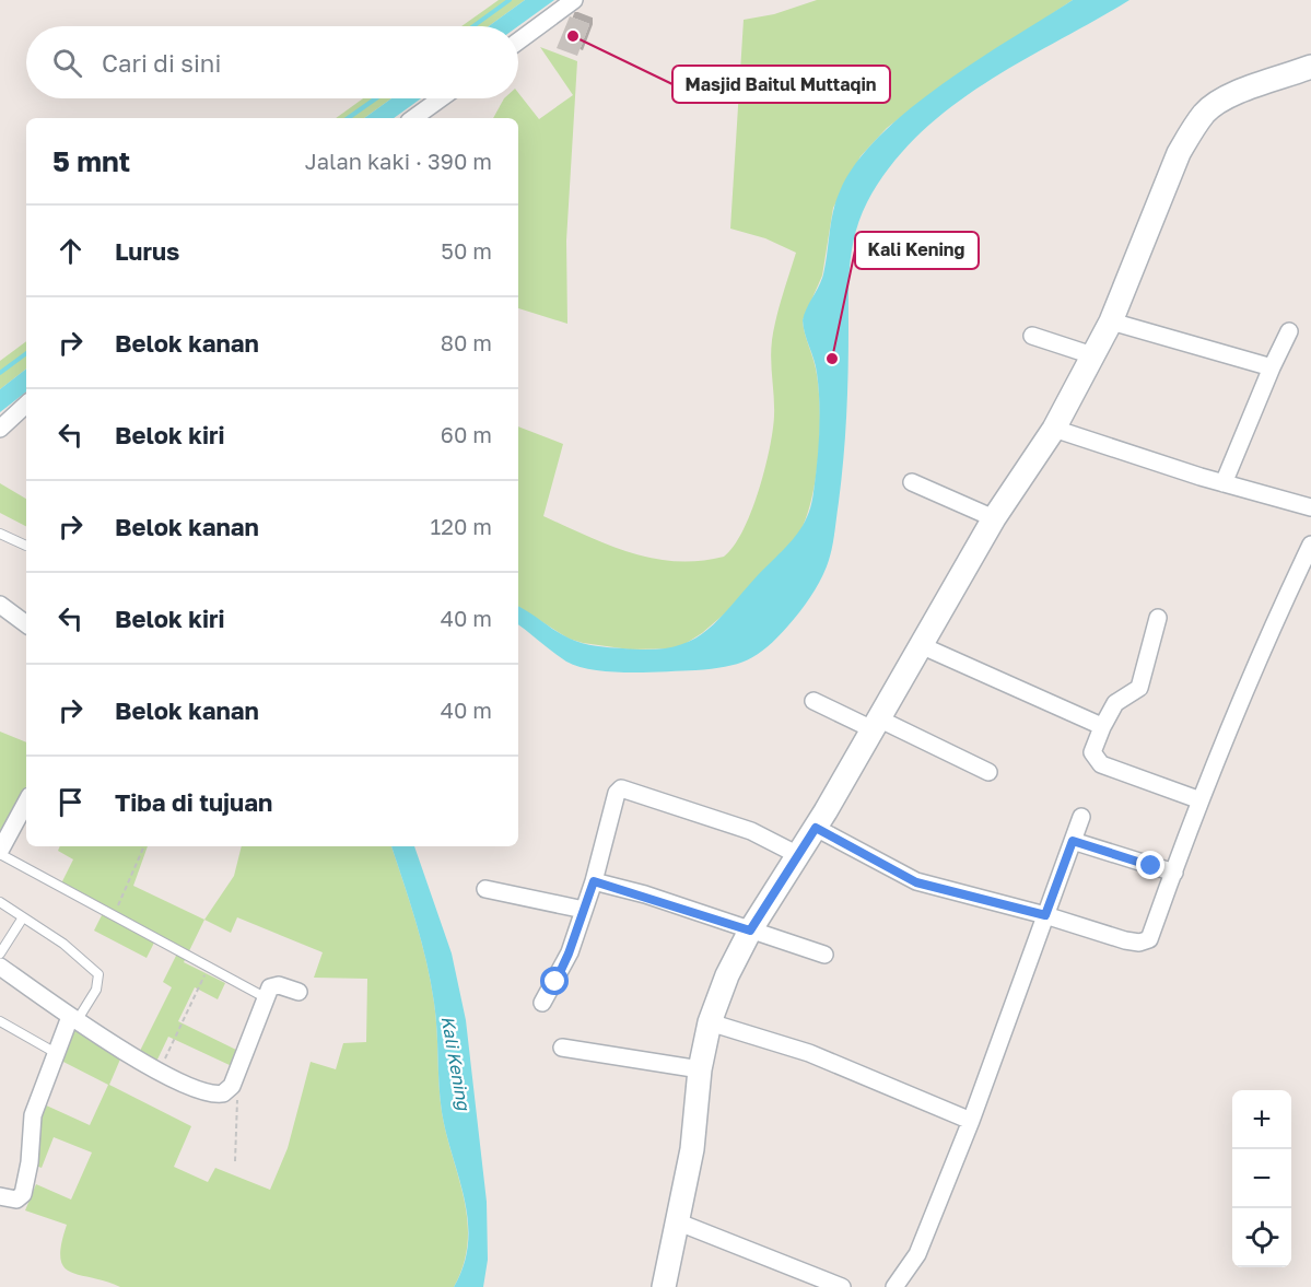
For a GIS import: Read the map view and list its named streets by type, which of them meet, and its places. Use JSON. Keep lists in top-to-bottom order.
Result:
{
  "water": ["Kali Kening"],
  "places": ["Masjid Baitul Muttaqin", "Kali Kening"],
  "page": {
    "search": "Cari di sini",
    "heading": ["5 mnt", "Jalan kaki · 390 m"],
    "list": [
      ["Lurus", "50 m"],
      ["Belok kanan", "80 m"],
      ["Belok kiri", "60 m"],
      ["Belok kanan", "120 m"],
      ["Belok kiri", "40 m"],
      ["Belok kanan", "40 m"],
      "Tiba di tujuan"
    ],
    "map_buttons": ["+", "−"]
  }
}
